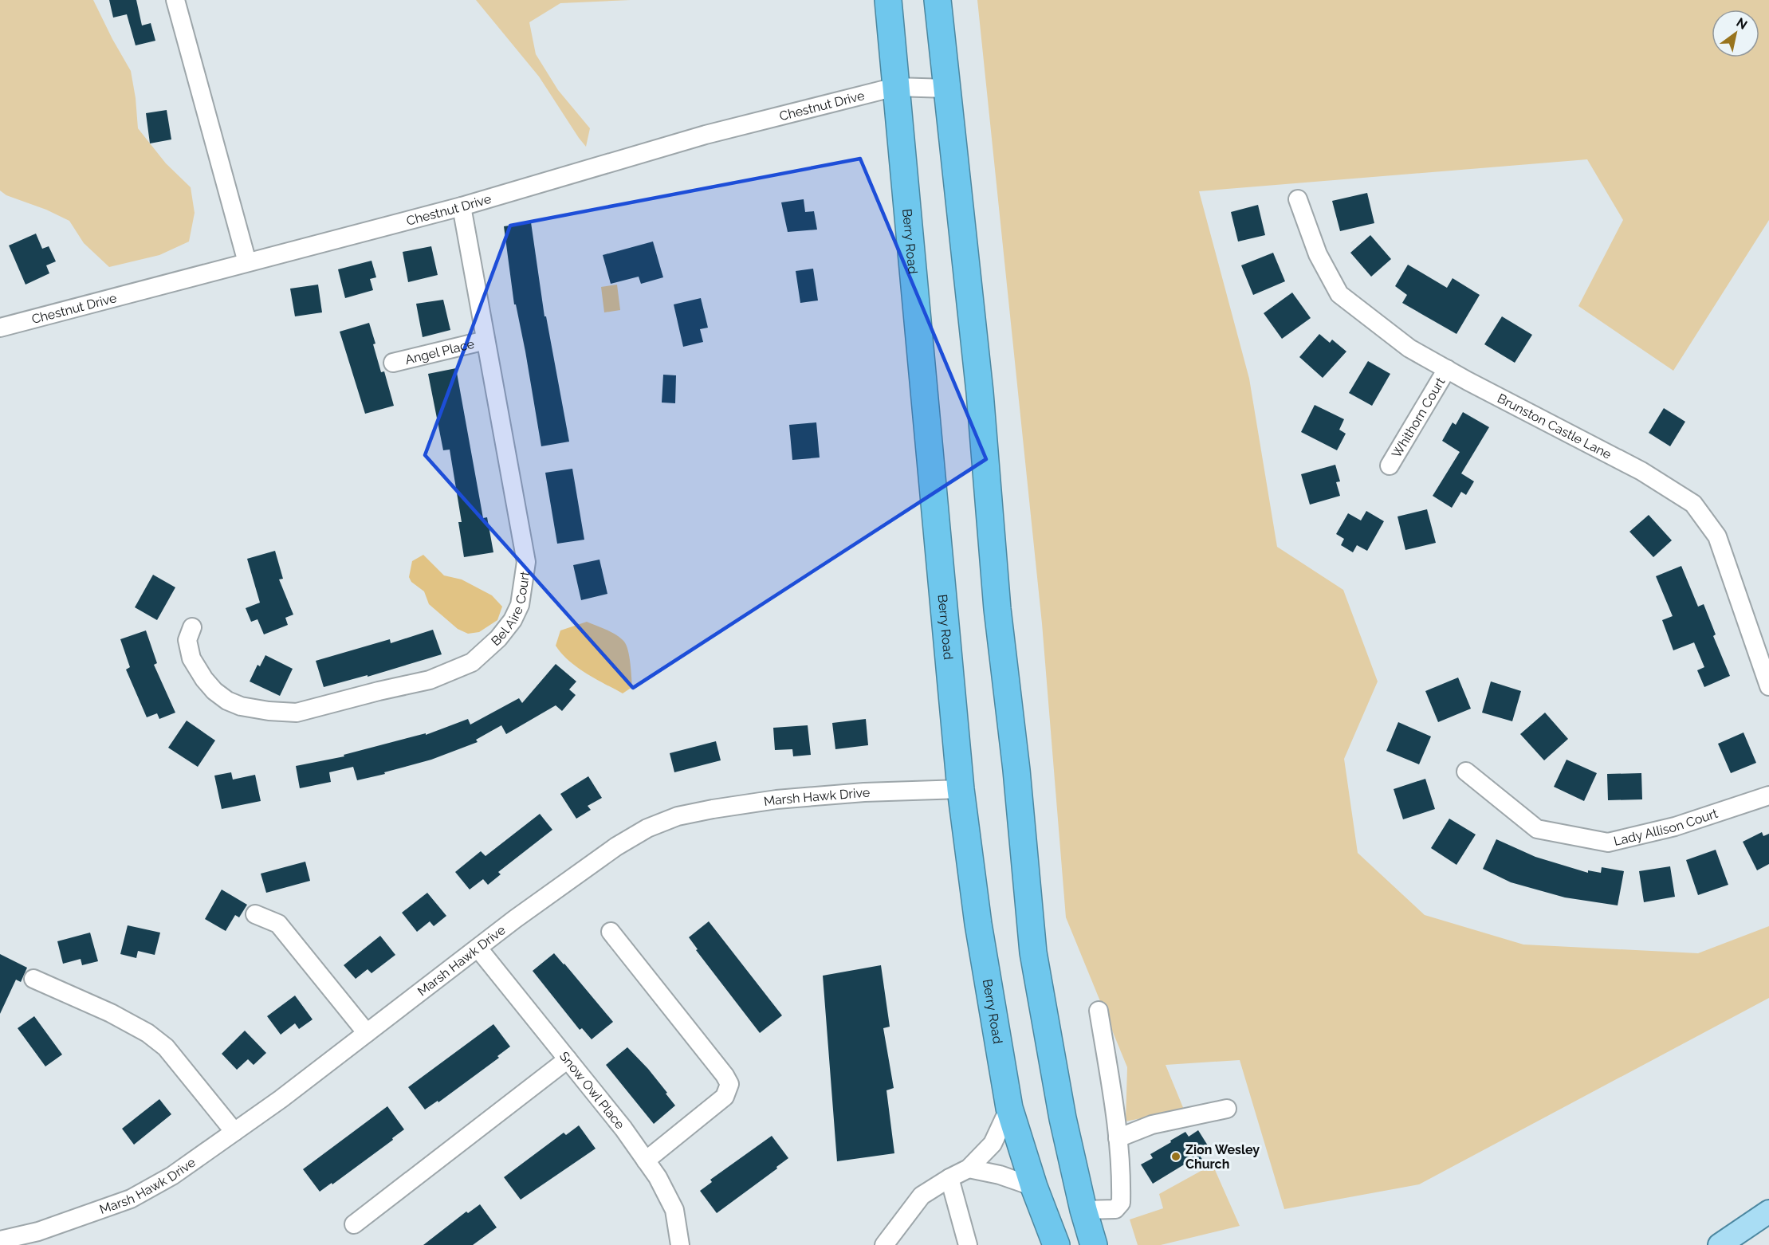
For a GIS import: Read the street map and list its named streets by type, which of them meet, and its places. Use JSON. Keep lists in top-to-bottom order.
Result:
{
  "streets": {
    "highway": ["Berry Road"],
    "street": [
      "Chestnut Drive",
      "Angel Place",
      "Whithorn Court",
      "Brunston Castle Lane",
      "Bel Aire Court",
      "Marsh Hawk Drive",
      "Lady Allison Court",
      "Snow Owl Place"
    ]
  },
  "crossings": [
    ["Chestnut Drive", "Berry Road"],
    ["Chestnut Drive", "Bel Aire Court"],
    ["Berry Road", "Marsh Hawk Drive"],
    ["Angel Place", "Bel Aire Court"],
    ["Whithorn Court", "Brunston Castle Lane"],
    ["Marsh Hawk Drive", "Snow Owl Place"]
  ],
  "places": ["Zion Wesley Church"],
  "north": "top right"
}
